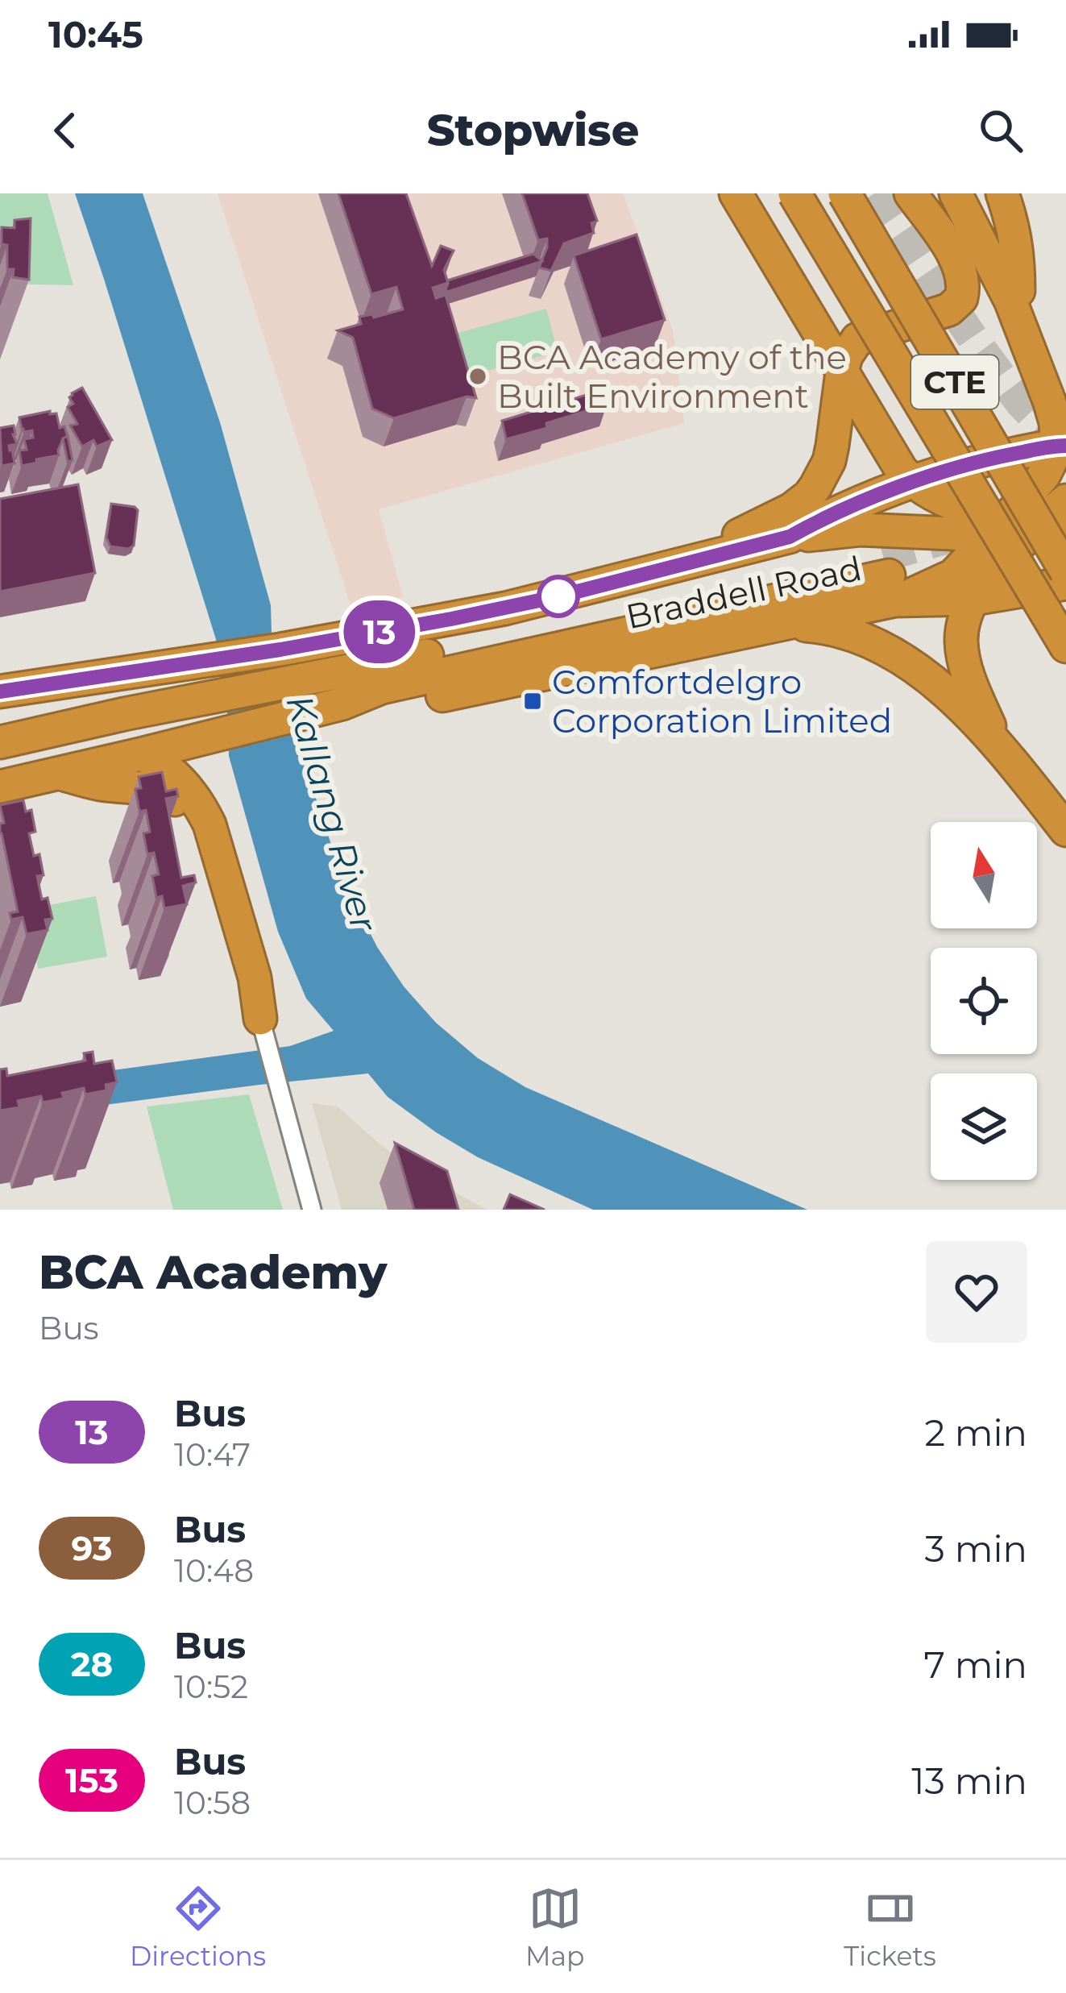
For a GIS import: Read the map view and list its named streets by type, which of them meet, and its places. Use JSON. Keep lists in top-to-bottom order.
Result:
{
  "streets": {
    "highway": ["CTE", "Braddell Road"]
  },
  "water": ["Kallang River"],
  "places": {
    "other": ["BCA Academy of the Built Environment"],
    "transit": ["Comfortdelgro Corporation Limited"]
  },
  "lines": ["bus line 13"],
  "north": "top",
  "page": {
    "status": "10:45",
    "header": "Stopwise",
    "on_map": "13",
    "heading": ["BCA Academy", "Bus"],
    "list": [
      {
        "mark": "13",
        "name": "Bus",
        "note": "10:47",
        "value": "2 min"
      },
      {
        "mark": "93",
        "name": "Bus",
        "note": "10:48",
        "value": "3 min"
      },
      {
        "mark": "28",
        "name": "Bus",
        "note": "10:52",
        "value": "7 min"
      },
      {
        "mark": "153",
        "name": "Bus",
        "note": "10:58",
        "value": "13 min"
      }
    ],
    "tabs": ["Directions", "Map", "Tickets"]
  }
}
